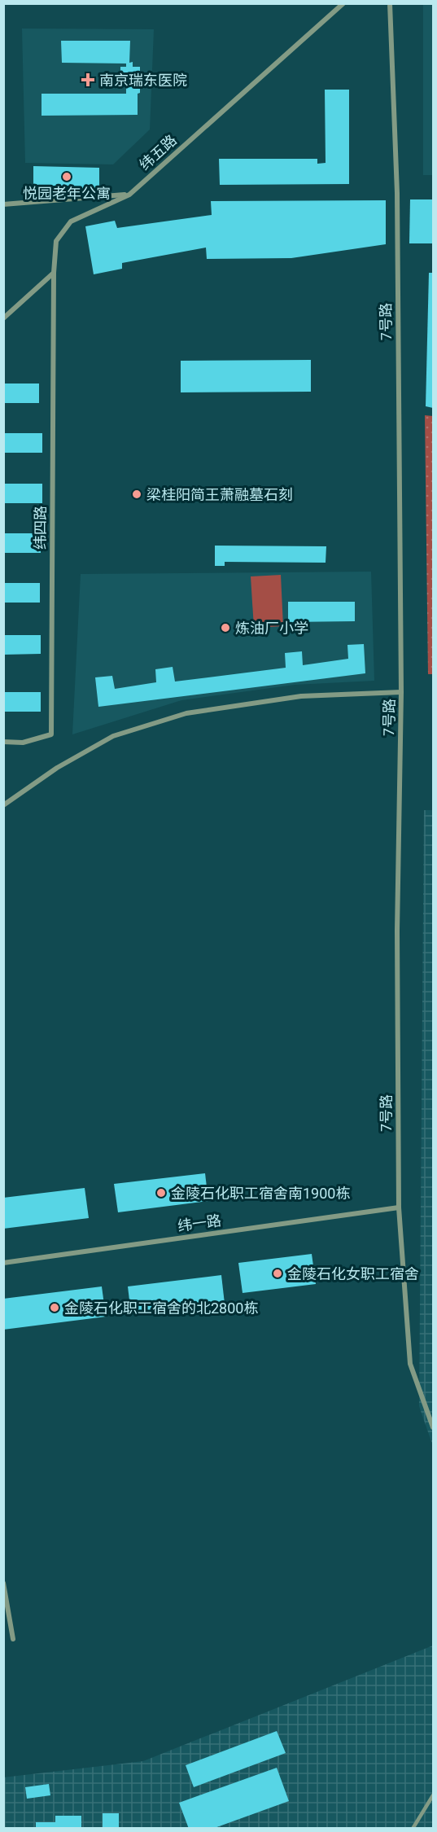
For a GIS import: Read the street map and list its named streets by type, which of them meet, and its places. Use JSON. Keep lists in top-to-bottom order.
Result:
{
  "streets": {
    "street": [
      "纬五路",
      "7号路",
      "纬四路",
      "纬一路"
    ]
  },
  "crossings": [
    ["纬五路", "纬四路"],
    ["7号路", "纬一路"]
  ],
  "places": {
    "health": ["南京瑞东医院"],
    "other": [
      "悦园老年公寓",
      "梁桂阳简王萧融墓石刻",
      "炼油厂小学",
      "金陵石化职工宿舍南1900栋",
      "金陵石化女职工宿舍",
      "金陵石化职工宿舍的北2800栋"
    ]
  }
}
